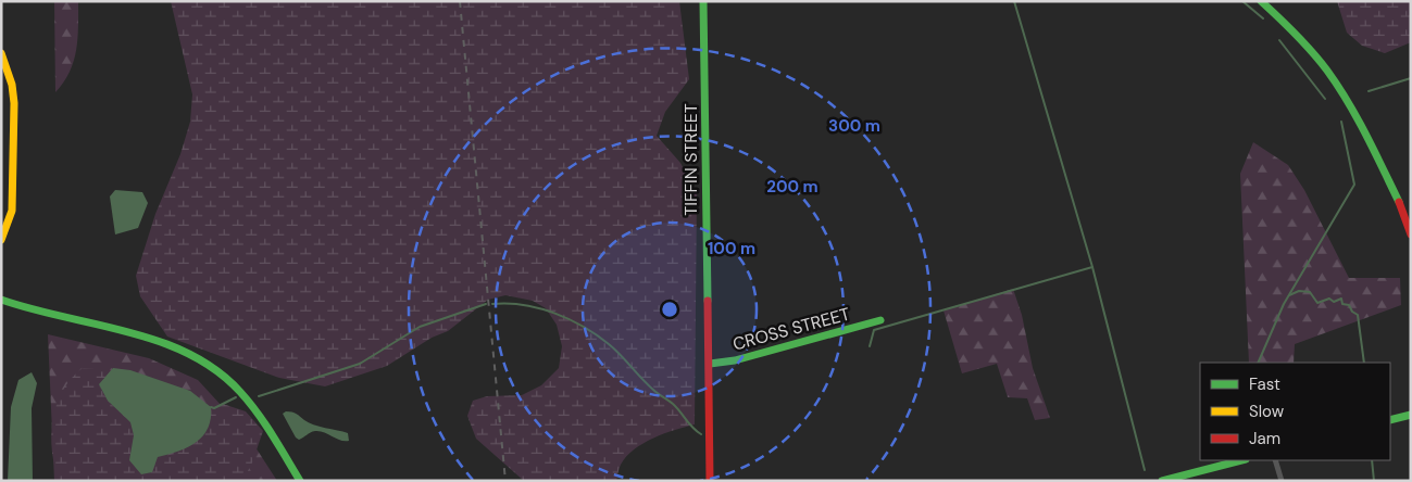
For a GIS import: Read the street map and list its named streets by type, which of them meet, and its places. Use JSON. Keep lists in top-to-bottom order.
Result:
{
  "streets": {
    "street": ["TIFFIN STREET", "CROSS STREET"]
  },
  "crossings": [
    ["TIFFIN STREET", "CROSS STREET"]
  ],
  "legend": ["Fast", "Slow", "Jam"],
  "rings": ["300 m", "200 m", "100 m"]
}
